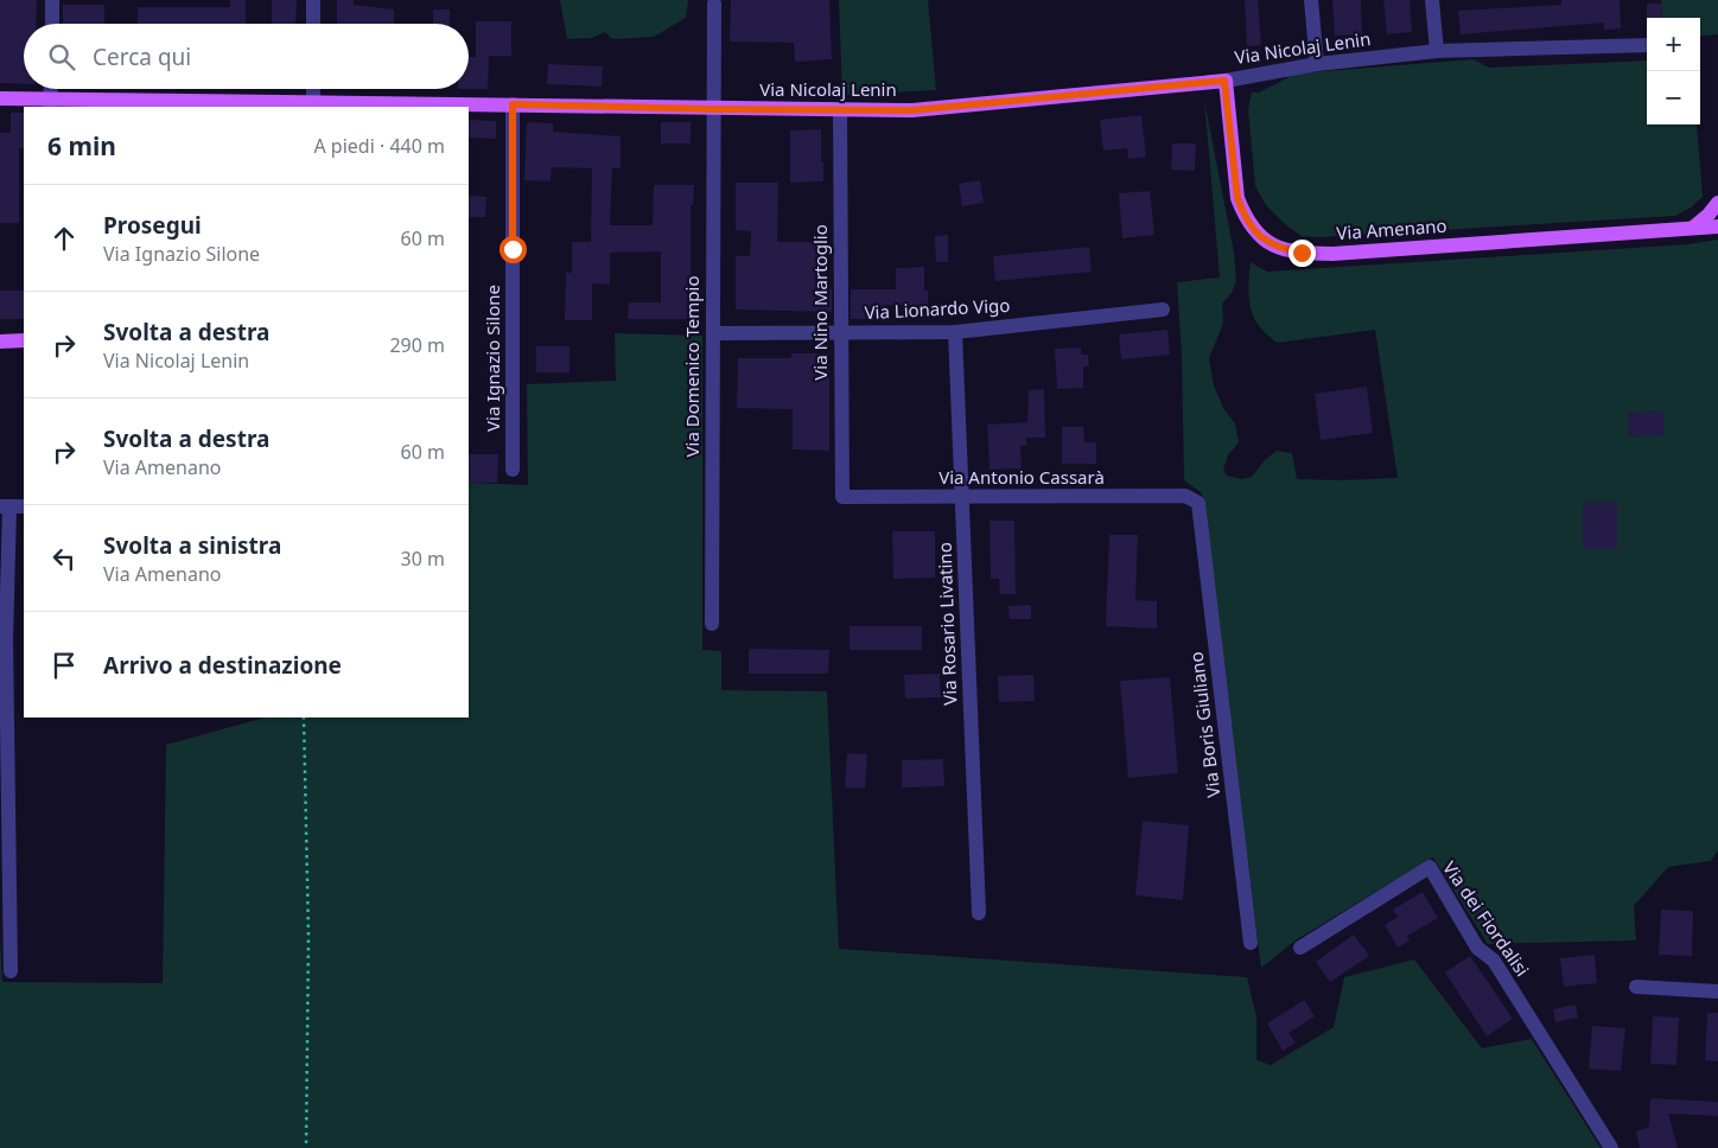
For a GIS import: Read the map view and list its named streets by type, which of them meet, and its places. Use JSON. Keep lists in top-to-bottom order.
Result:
{
  "streets": {
    "main road": ["Via Nicolaj Lenin", "Via Amenano"],
    "street": [
      "Via Nino Martoglio",
      "Via Lionardo Vigo",
      "Via Ignazio Silone",
      "Via Domenico Tempio",
      "Via Antonio Cassarà",
      "Via Rosario Livatino",
      "Via Boris Giuliano",
      "Via dei Fiordalisi"
    ]
  },
  "crossings": [
    ["Via Nicolaj Lenin", "Via Amenano"],
    ["Via Nicolaj Lenin", "Via Nino Martoglio"],
    ["Via Nicolaj Lenin", "Via Ignazio Silone"],
    ["Via Nicolaj Lenin", "Via Domenico Tempio"],
    ["Via Nino Martoglio", "Via Lionardo Vigo"],
    ["Via Nino Martoglio", "Via Antonio Cassarà"],
    ["Via Lionardo Vigo", "Via Domenico Tempio"],
    ["Via Lionardo Vigo", "Via Rosario Livatino"],
    ["Via Antonio Cassarà", "Via Rosario Livatino"],
    ["Via Antonio Cassarà", "Via Boris Giuliano"]
  ],
  "page": {
    "map_buttons": ["+", "−"],
    "search": "Cerca qui",
    "heading": ["6 min", "A piedi · 440 m"],
    "list": [
      ["Prosegui", "Via Ignazio Silone", "60 m"],
      ["Svolta a destra", "Via Nicolaj Lenin", "290 m"],
      ["Svolta a destra", "Via Amenano", "60 m"],
      ["Svolta a sinistra", "Via Amenano", "30 m"],
      "Arrivo a destinazione"
    ]
  }
}
